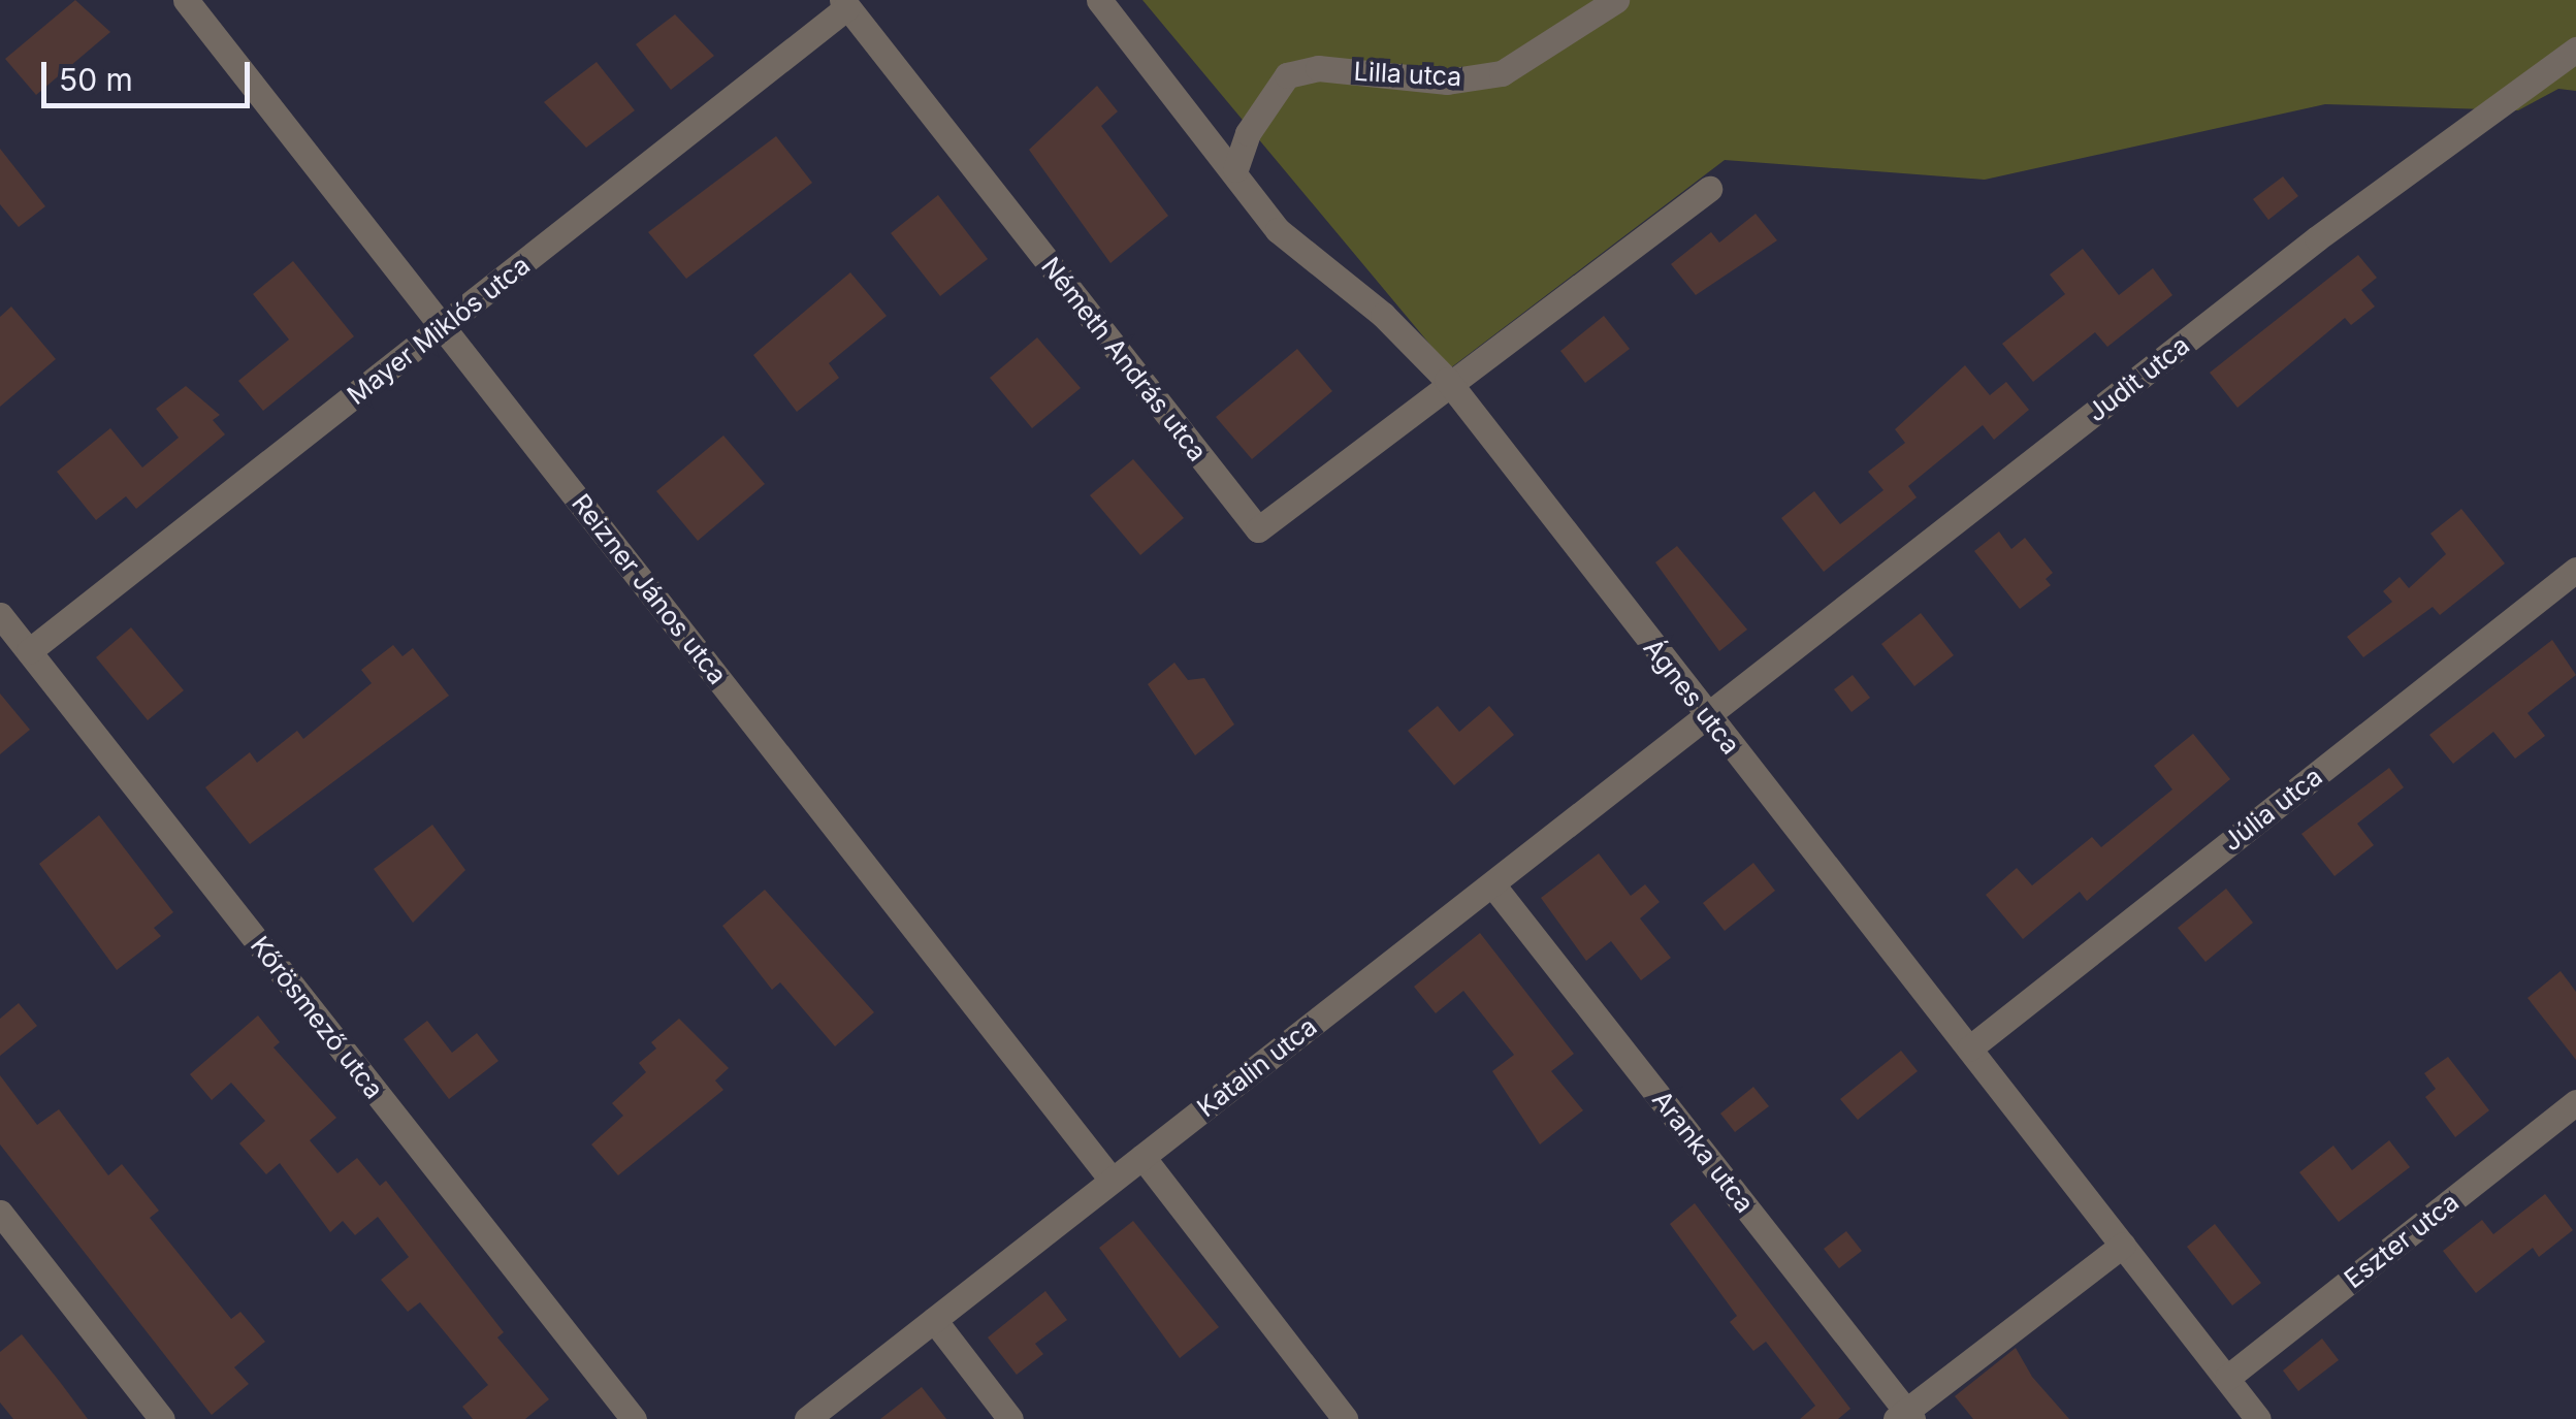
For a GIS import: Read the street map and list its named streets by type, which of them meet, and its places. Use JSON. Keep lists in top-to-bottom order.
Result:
{
  "streets": {
    "street": [
      "Lilla utca",
      "Mayer Miklós utca",
      "Németh András utca",
      "Judit utca",
      "Reizner János utca",
      "Ágnes utca",
      "Júlia utca",
      "Kőrösmező utca",
      "Katalin utca",
      "Aranka utca",
      "Eszter utca"
    ]
  },
  "crossings": [
    ["Lilla utca", "Ágnes utca"],
    ["Mayer Miklós utca", "Németh András utca"],
    ["Mayer Miklós utca", "Reizner János utca"],
    ["Mayer Miklós utca", "Kőrösmező utca"],
    ["Németh András utca", "Ágnes utca"],
    ["Judit utca", "Ágnes utca"],
    ["Judit utca", "Katalin utca"],
    ["Reizner János utca", "Katalin utca"],
    ["Ágnes utca", "Júlia utca"],
    ["Ágnes utca", "Katalin utca"],
    ["Ágnes utca", "Eszter utca"],
    ["Katalin utca", "Aranka utca"]
  ],
  "scale_bar": "50 m"
}
